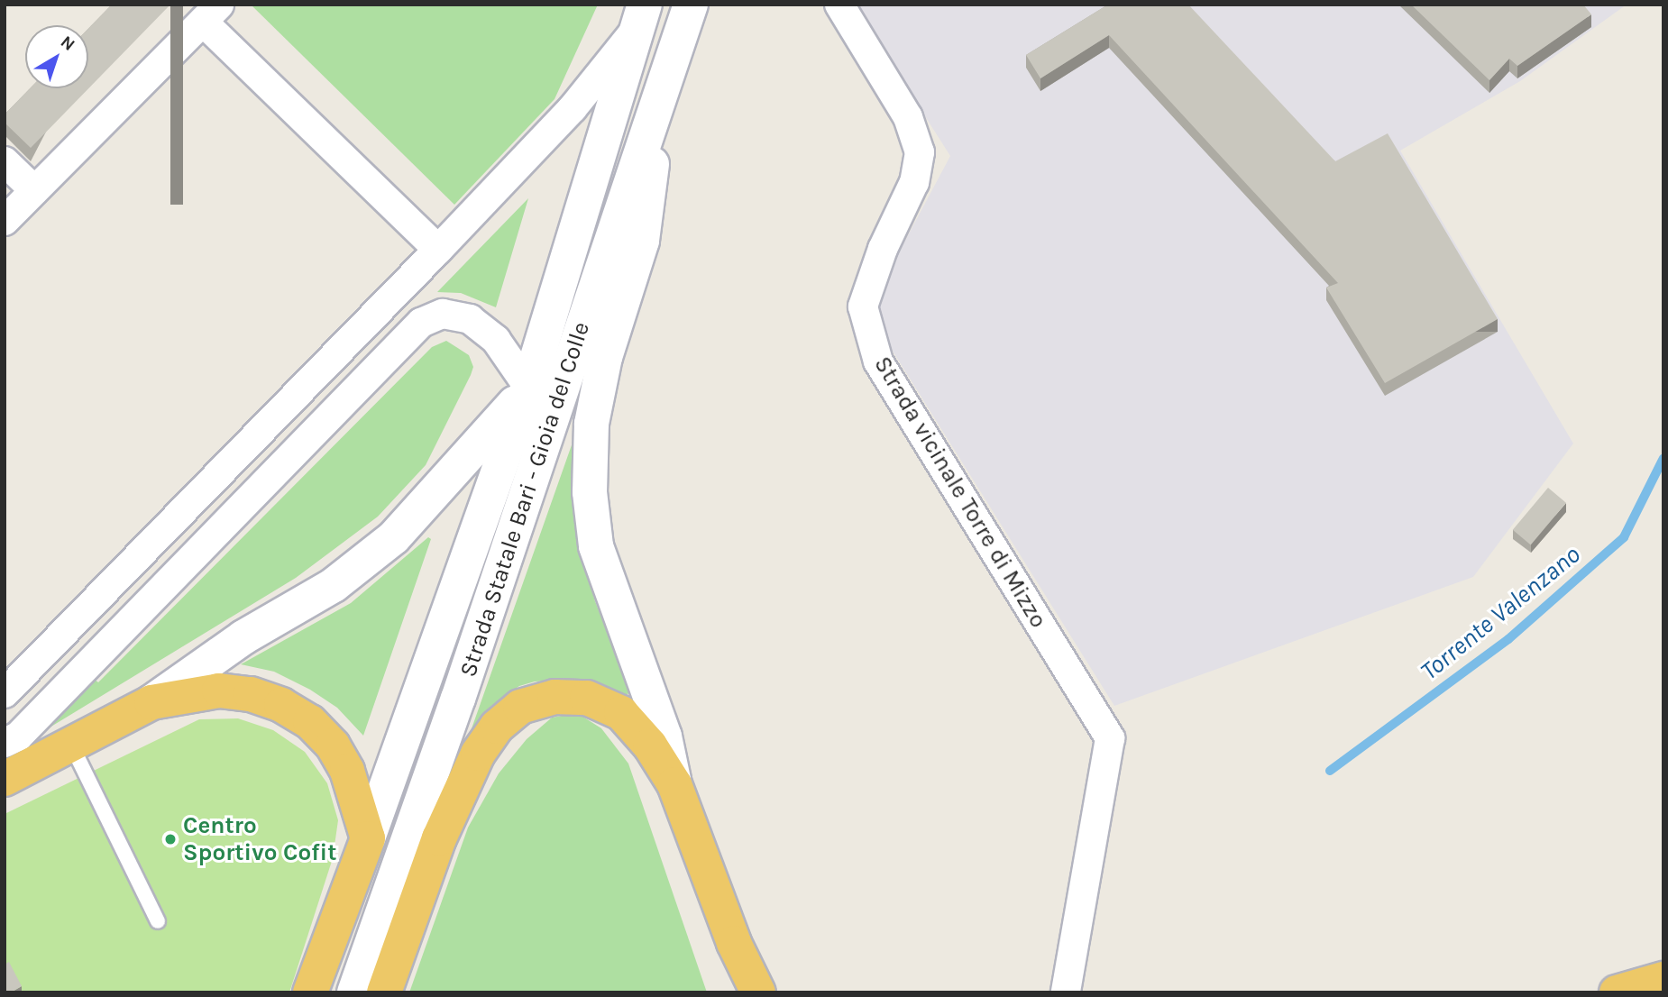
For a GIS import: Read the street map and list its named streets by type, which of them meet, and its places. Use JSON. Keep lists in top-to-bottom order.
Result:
{
  "streets": {
    "main road": ["Strada Statale Bari - Gioia del Colle"],
    "street": ["Strada vicinale Torre di Mizzo"]
  },
  "water": ["Torrente Valenzano"],
  "places": ["Centro Sportivo Cofit"],
  "north": "top right"
}
